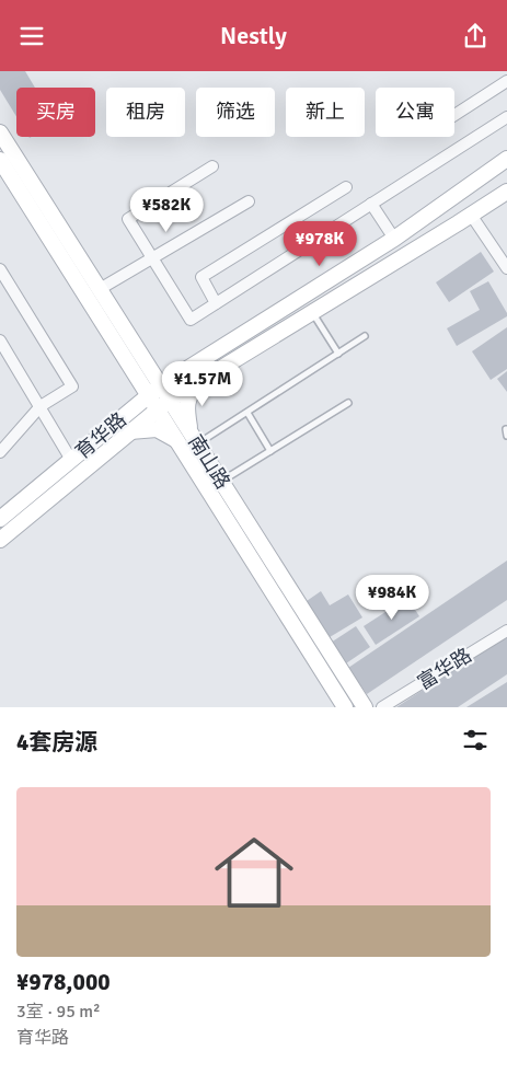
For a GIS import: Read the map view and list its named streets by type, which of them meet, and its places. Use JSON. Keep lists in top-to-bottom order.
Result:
{
  "streets": {
    "main road": ["育华路", "南山路"],
    "street": ["富华路"]
  },
  "crossings": [
    ["育华路", "南山路"]
  ],
  "page": {
    "header": "Nestly",
    "chip": [
      "买房",
      "租房",
      "筛选",
      "新上",
      "公寓"
    ],
    "price": [
      "¥582K",
      "¥978K",
      "¥1.57M",
      "¥984K"
    ],
    "heading": "4套房源",
    "list": [
      {
        "name": "¥978,000",
        "note": "3室 · 95 m² · 育华路"
      }
    ]
  }
}
